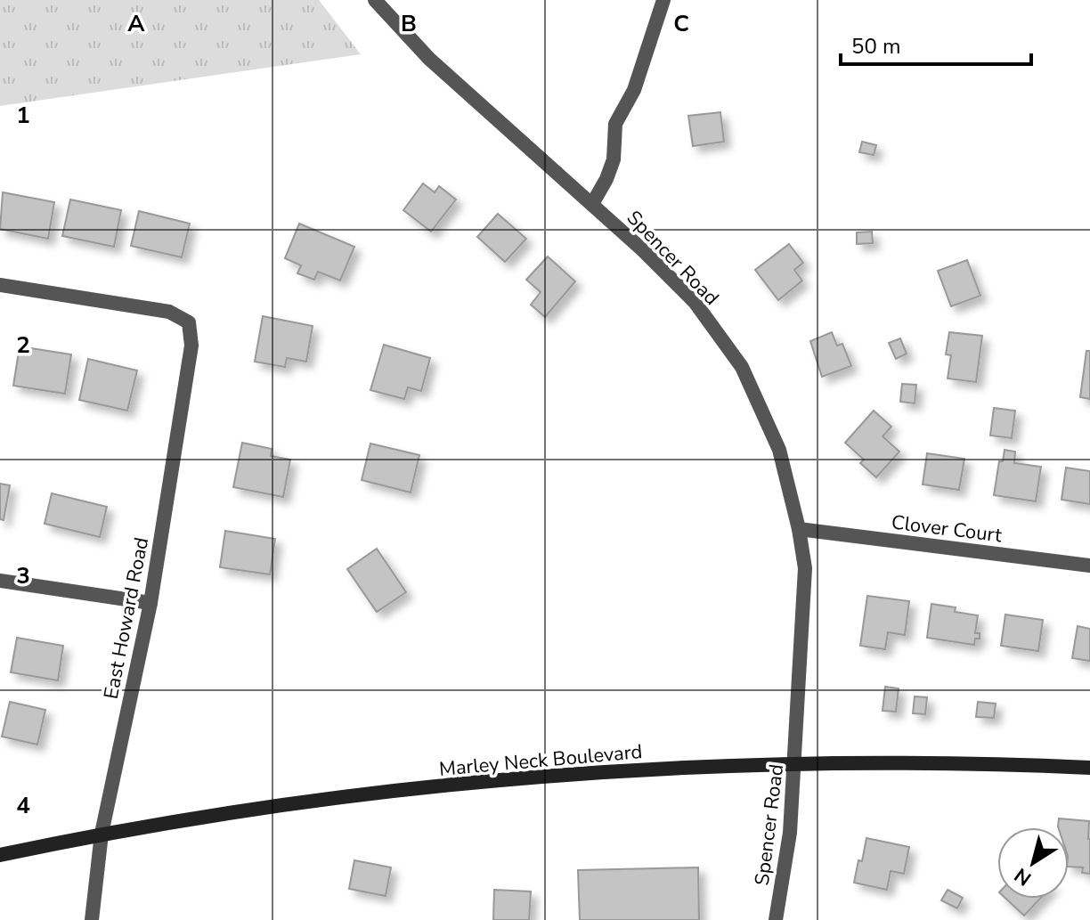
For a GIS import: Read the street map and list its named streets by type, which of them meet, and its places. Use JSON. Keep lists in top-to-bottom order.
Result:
{
  "streets": {
    "main road": ["Marley Neck Boulevard"],
    "street": ["Spencer Road", "Clover Court", "East Howard Road"]
  },
  "crossings": [
    ["Spencer Road", "Clover Court"],
    ["Spencer Road", "Marley Neck Boulevard"],
    ["East Howard Road", "Marley Neck Boulevard"]
  ],
  "scale_bar": "50 m",
  "north": "bottom left",
  "grid": {
    "columns": ["A", "B", "C"],
    "rows": [
      "1",
      "2",
      "3",
      "4"
    ]
  }
}
